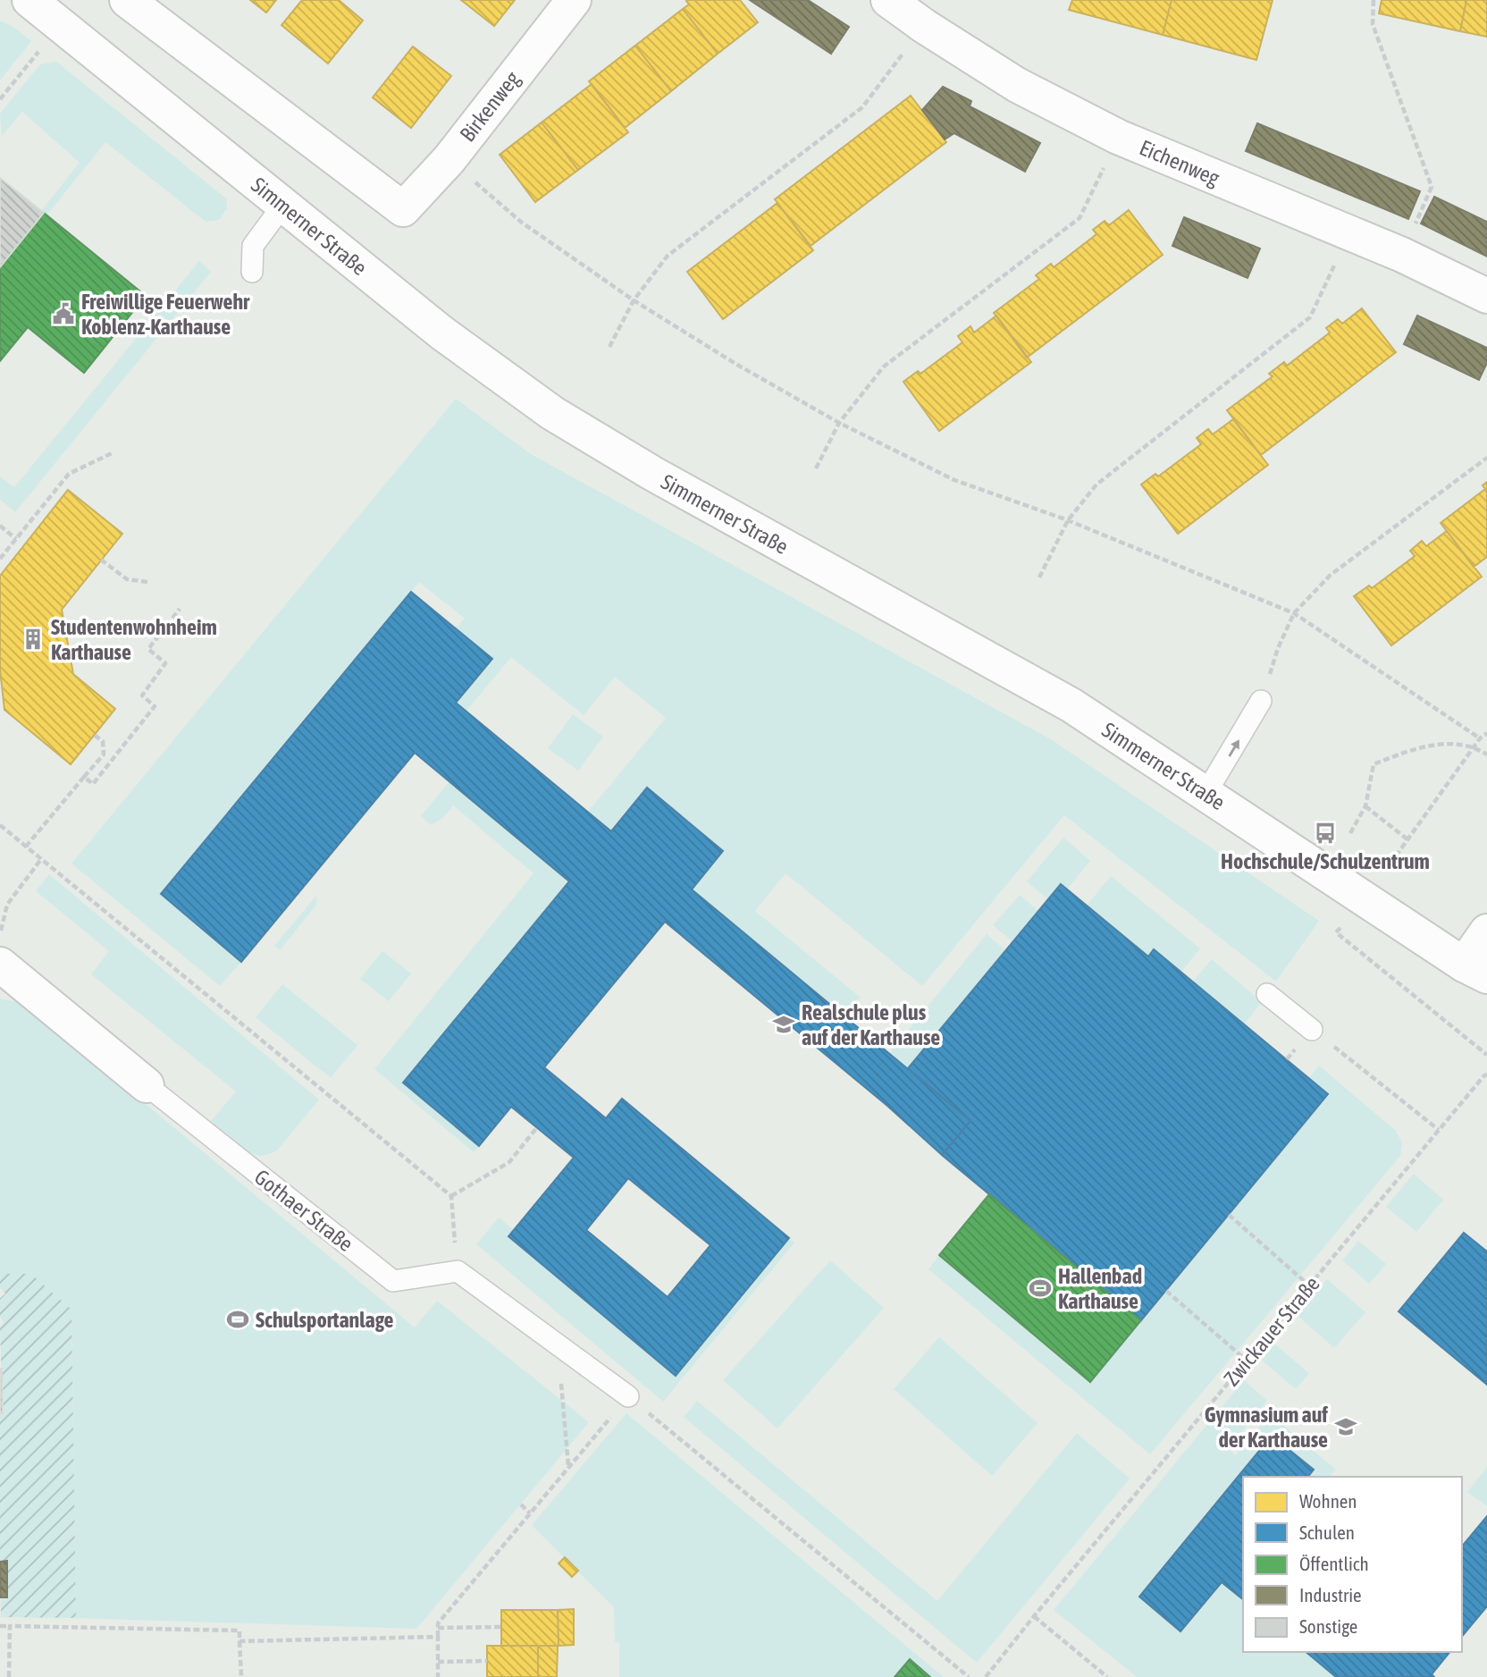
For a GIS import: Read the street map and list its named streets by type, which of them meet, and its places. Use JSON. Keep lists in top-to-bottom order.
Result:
{
  "streets": {
    "street": [
      "Birkenweg",
      "Eichenweg",
      "Simmerner Straße",
      "Gothaer Straße"
    ],
    "path": ["Zwickauer Straße"]
  },
  "places": {
    "public building": ["Freiwillige Feuerwehr Koblenz-Karthause"],
    "building": ["Studentenwohnheim Karthause"],
    "bus stop": ["Hochschule/Schulzentrum"],
    "school or university": ["Realschule plus auf der Karthause", "Gymnasium auf der Karthause"],
    "sports": ["Hallenbad Karthause", "Schulsportanlage"]
  },
  "legend": [
    "Wohnen",
    "Schulen",
    "Öffentlich",
    "Industrie",
    "Sonstige"
  ]
}
